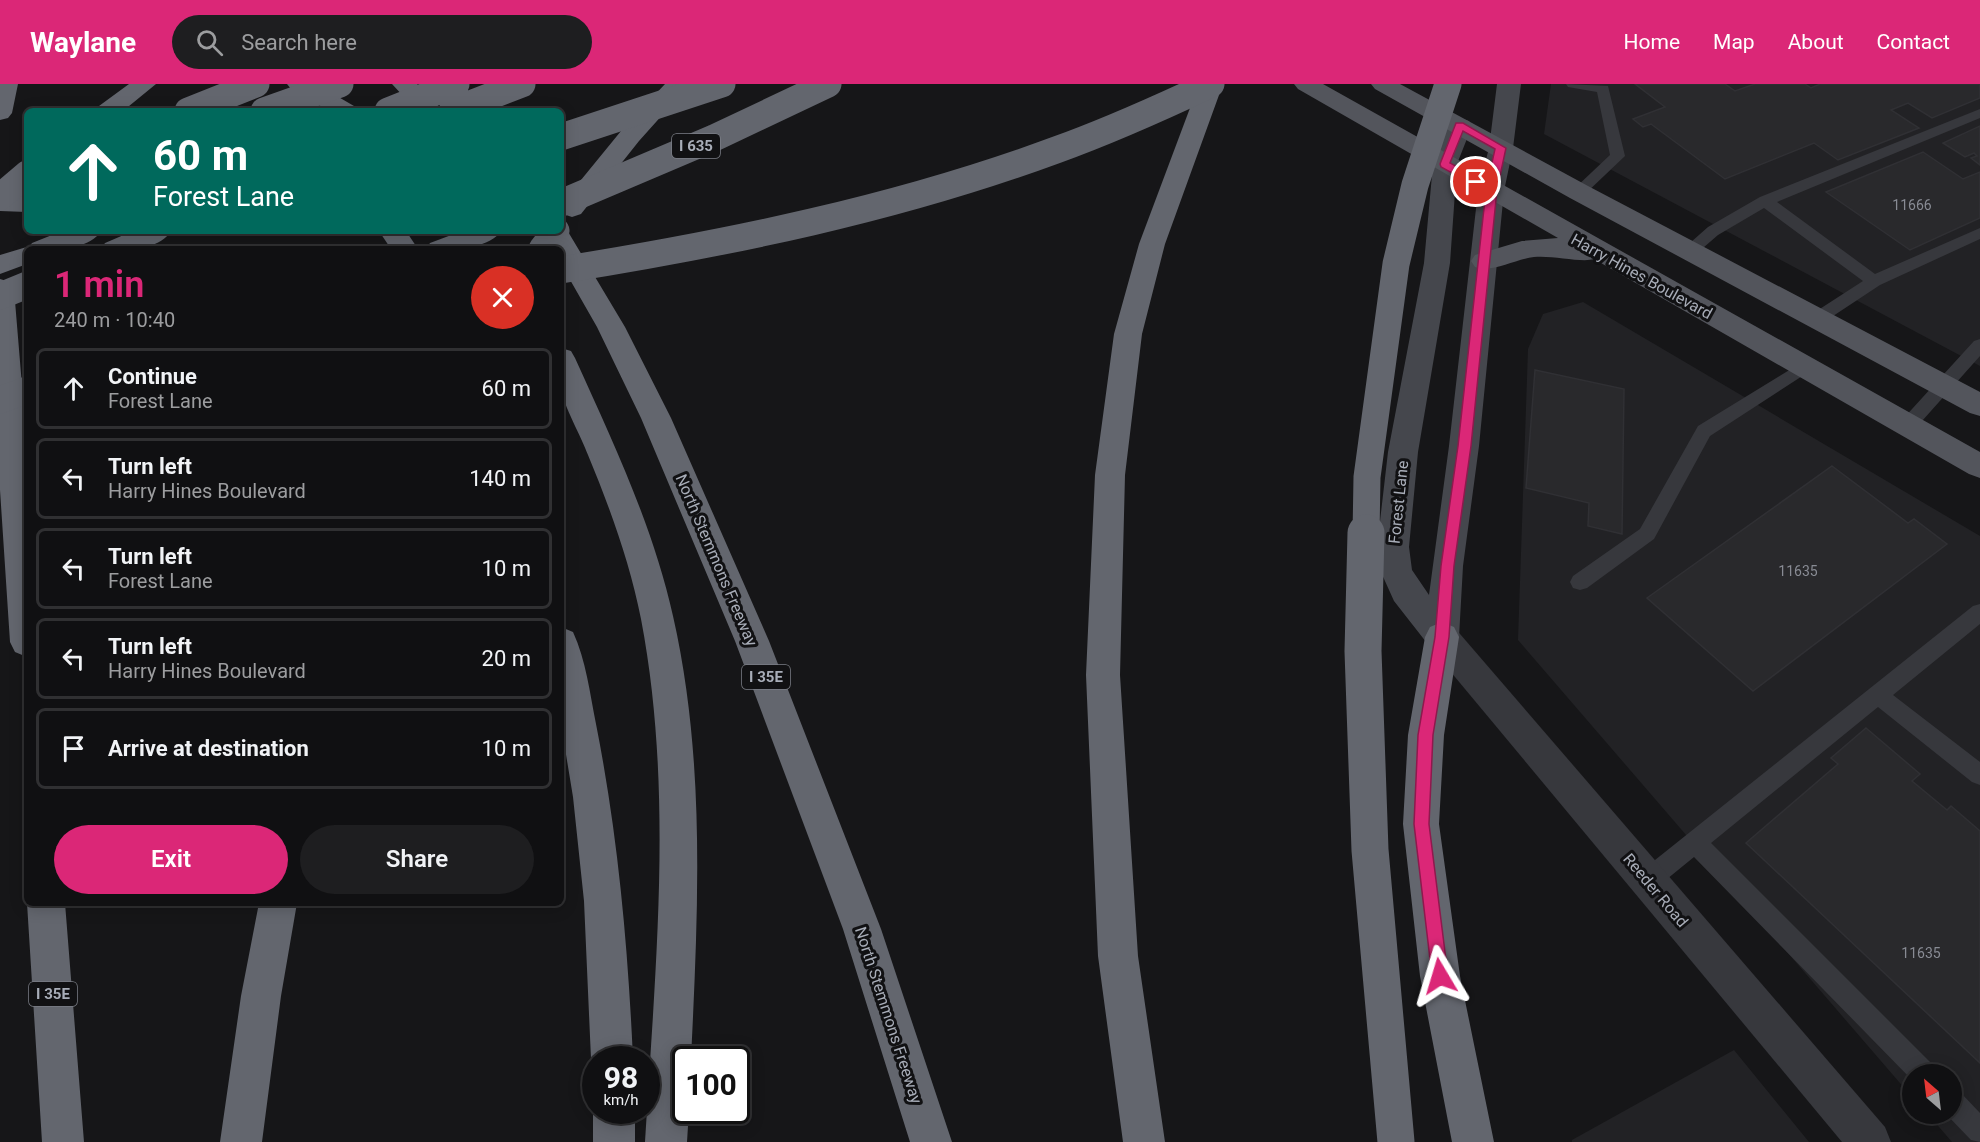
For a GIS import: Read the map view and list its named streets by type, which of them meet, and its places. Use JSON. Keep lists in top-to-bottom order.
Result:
{
  "streets": {
    "highway": ["I 635", "North Stemmons Freeway", "I 35E"],
    "main road": ["Harry Hines Boulevard", "Forest Lane"],
    "street": ["Reeder Road"]
  },
  "crossings": [
    ["Harry Hines Boulevard", "Forest Lane"],
    ["Forest Lane", "Reeder Road"]
  ],
  "house_numbers": ["11666", "11635", "11635"],
  "north": "top left",
  "page": {
    "header": "Waylane",
    "search": "Search here",
    "nav": [
      "Home",
      "Map",
      "About",
      "Contact"
    ],
    "turn": ["60 m", "Forest Lane"],
    "heading": ["1 min", "240 m · 10:40"],
    "list": [
      {
        "name": "Continue",
        "note": "Forest Lane",
        "value": "60 m"
      },
      {
        "name": "Turn left",
        "note": "Harry Hines Boulevard",
        "value": "140 m"
      },
      {
        "name": "Turn left",
        "note": "Forest Lane",
        "value": "10 m"
      },
      {
        "name": "Turn left",
        "note": "Harry Hines Boulevard",
        "value": "20 m"
      },
      {
        "name": "Arrive at destination",
        "value": "10 m"
      }
    ],
    "buttons": ["Exit", "Share"],
    "speed": "98 km/h",
    "limit": "100"
  }
}
